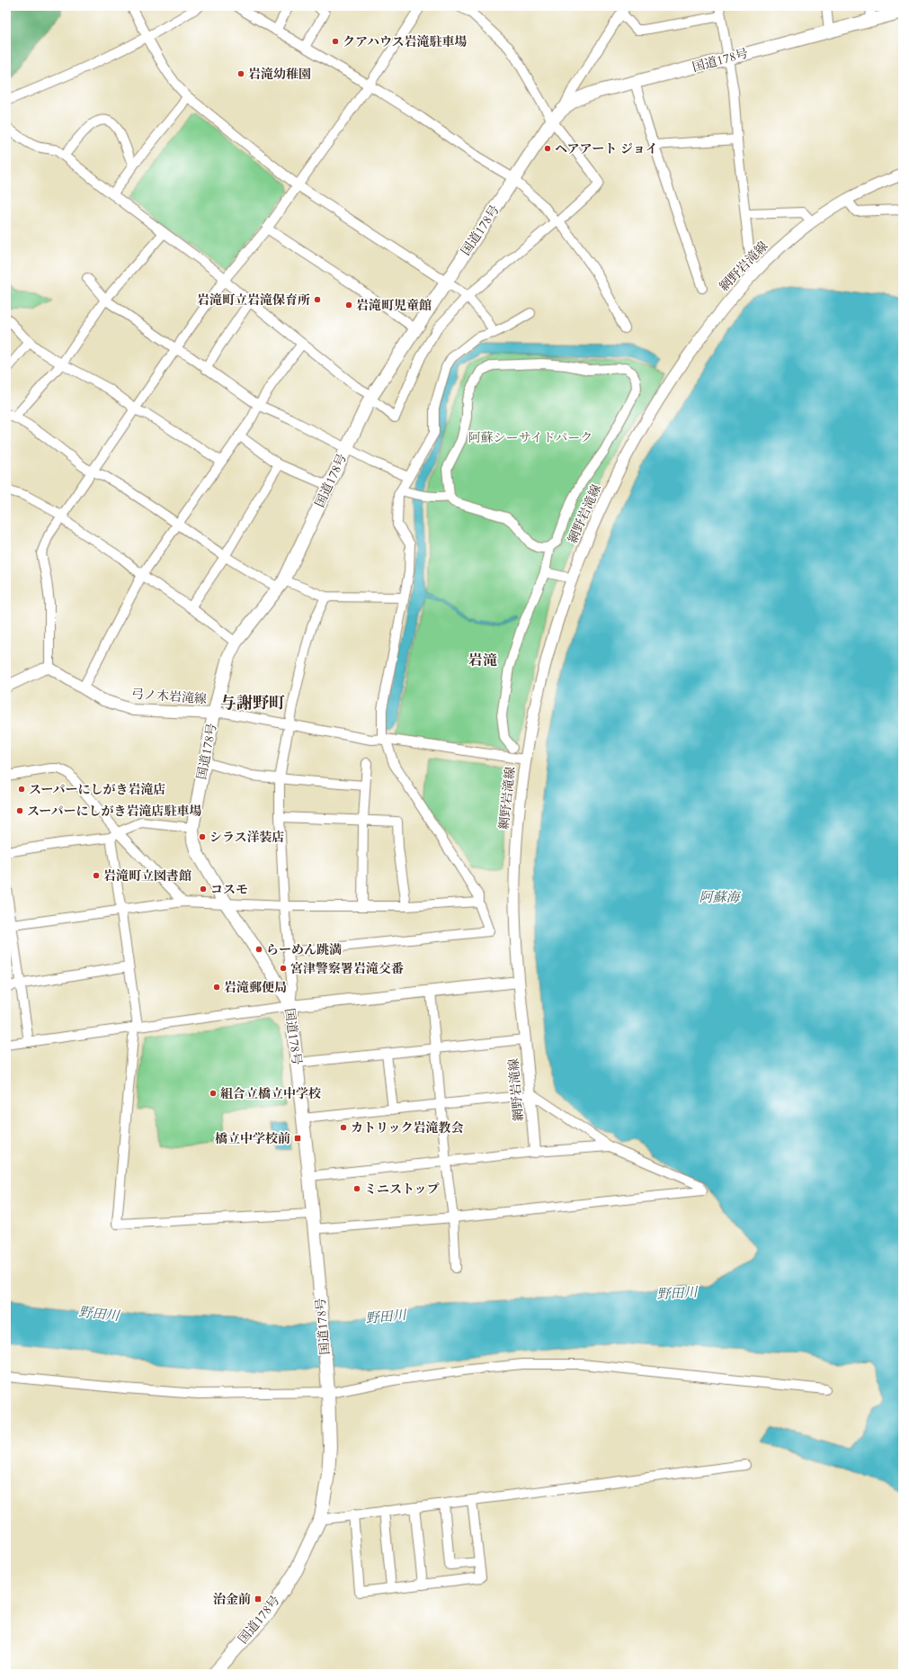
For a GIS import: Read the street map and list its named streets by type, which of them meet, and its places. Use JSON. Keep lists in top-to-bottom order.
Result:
{
  "streets": {
    "highway": ["国道178号"],
    "main road": ["網野岩滝線", "弓ノ木岩滝線"]
  },
  "crossings": [
    ["国道178号", "弓ノ木岩滝線"]
  ],
  "districts": ["岩滝", "与謝野町"],
  "water": ["阿蘇海", "野田川"],
  "parks": ["阿蘇シーサイドパーク"],
  "places": {
    "other": [
      "クアハウス岩滝駐車場",
      "岩滝幼稚園",
      "ヘアアート ジョイ",
      "岩滝町立岩滝保育所",
      "岩滝町児童館",
      "スーパーにしがき岩滝店",
      "スーパーにしがき岩滝店駐車場",
      "シラス洋装店",
      "岩滝町立図書館",
      "コスモ",
      "らーめん跳満",
      "宮津警察署岩滝交番",
      "岩滝郵便局",
      "組合立橋立中学校",
      "カトリック岩滝教会",
      "ミニストップ"
    ],
    "transit": ["橋立中学校前", "治金前"]
  }
}
